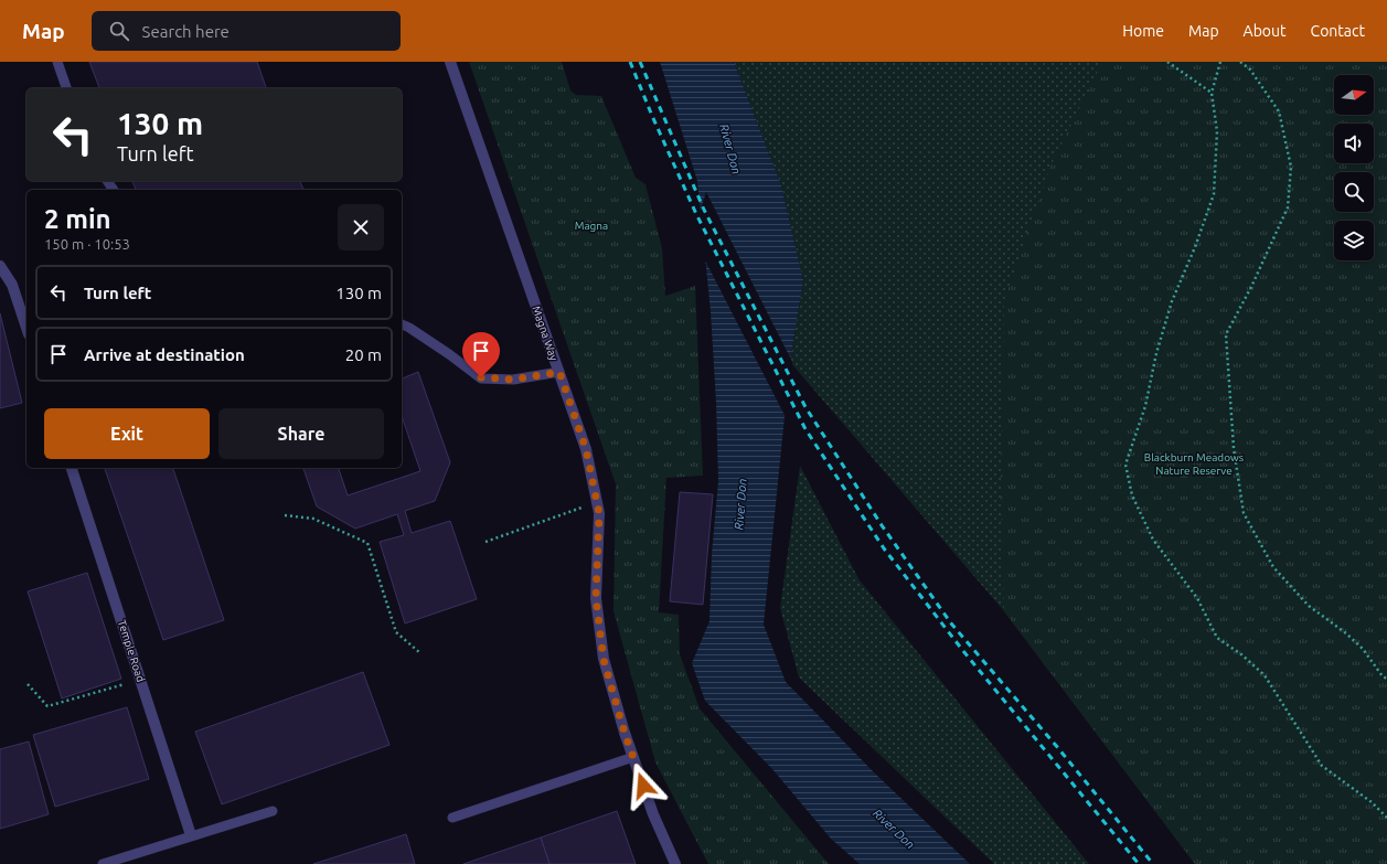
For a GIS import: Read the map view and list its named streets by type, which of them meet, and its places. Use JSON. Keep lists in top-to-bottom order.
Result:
{
  "streets": {
    "street": ["Magna Way", "Temple Road"]
  },
  "water": ["River Don"],
  "parks": ["Magna", "Blackburn Meadows Nature Reserve"],
  "north": "right",
  "page": {
    "header": "Map",
    "search": "Search here",
    "nav": [
      "Home",
      "Map",
      "About",
      "Contact"
    ],
    "turn": ["130 m", "Turn left"],
    "heading": ["2 min", "150 m · 10:53"],
    "list": [
      {
        "name": "Turn left",
        "value": "130 m"
      },
      {
        "name": "Arrive at destination",
        "value": "20 m"
      }
    ],
    "buttons": ["Exit", "Share"]
  }
}
